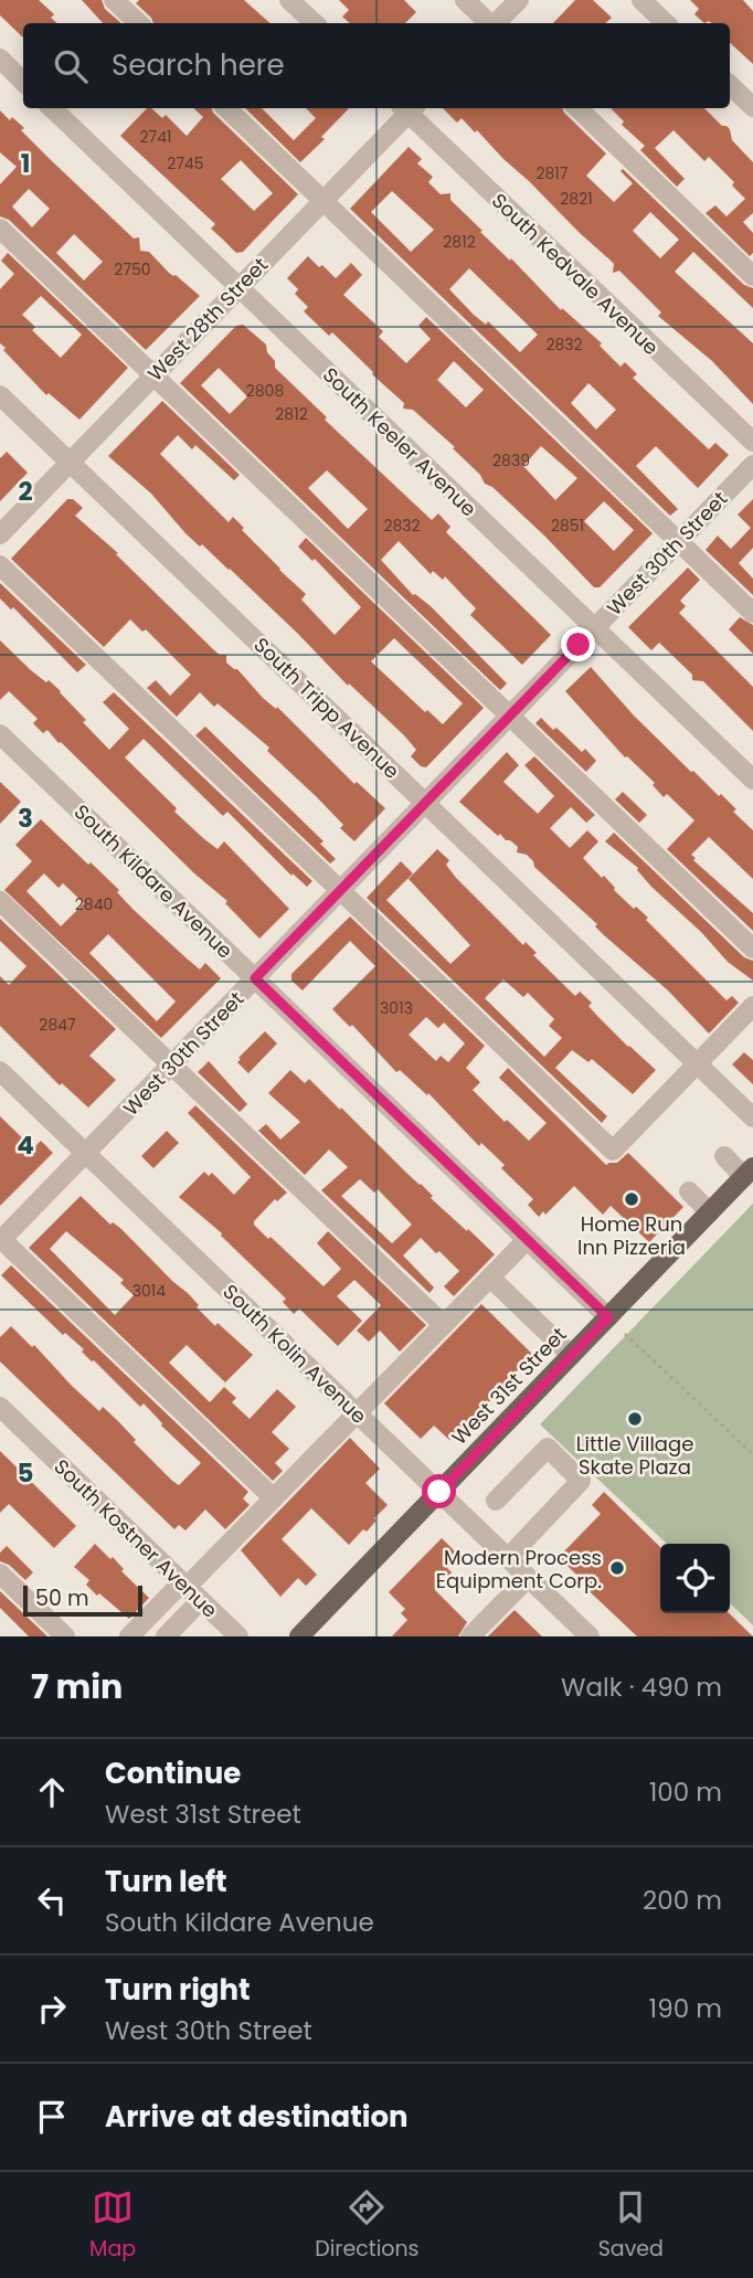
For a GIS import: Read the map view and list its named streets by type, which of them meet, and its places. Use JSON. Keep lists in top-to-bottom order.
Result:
{
  "streets": {
    "main road": ["West 31st Street"],
    "street": [
      "South Kedvale Avenue",
      "West 28th Street",
      "South Keeler Avenue",
      "West 30th Street",
      "South Tripp Avenue",
      "South Kildare Avenue",
      "South Kolin Avenue",
      "South Kostner Avenue"
    ]
  },
  "crossings": [
    ["West 28th Street", "South Keeler Avenue"],
    ["West 28th Street", "South Tripp Avenue"],
    ["South Keeler Avenue", "West 30th Street"],
    ["West 30th Street", "South Tripp Avenue"],
    ["West 30th Street", "South Kildare Avenue"],
    ["West 30th Street", "South Kolin Avenue"],
    ["South Kildare Avenue", "West 31st Street"],
    ["South Kolin Avenue", "West 31st Street"]
  ],
  "places": ["Home Run Inn Pizzeria", "Little Village Skate Plaza", "Modern Process Equipment Corp."],
  "house_numbers": [
    "2741",
    "2745",
    "2817",
    "2821",
    "2812",
    "2750",
    "2832",
    "2808",
    "2812",
    "2839",
    "2832",
    "2851",
    "2840",
    "3013",
    "2847",
    "3014"
  ],
  "scale_bar": "50 m",
  "page": {
    "search": "Search here",
    "scale": "50 m",
    "heading": ["7 min", "Walk · 490 m"],
    "list": [
      ["Continue", "West 31st Street", "100 m"],
      ["Turn left", "South Kildare Avenue", "200 m"],
      ["Turn right", "West 30th Street", "190 m"],
      "Arrive at destination"
    ],
    "nav": ["Map", "Directions", "Saved"]
  },
  "grid": {
    "rows": [
      "1",
      "2",
      "3",
      "4",
      "5"
    ]
  }
}
